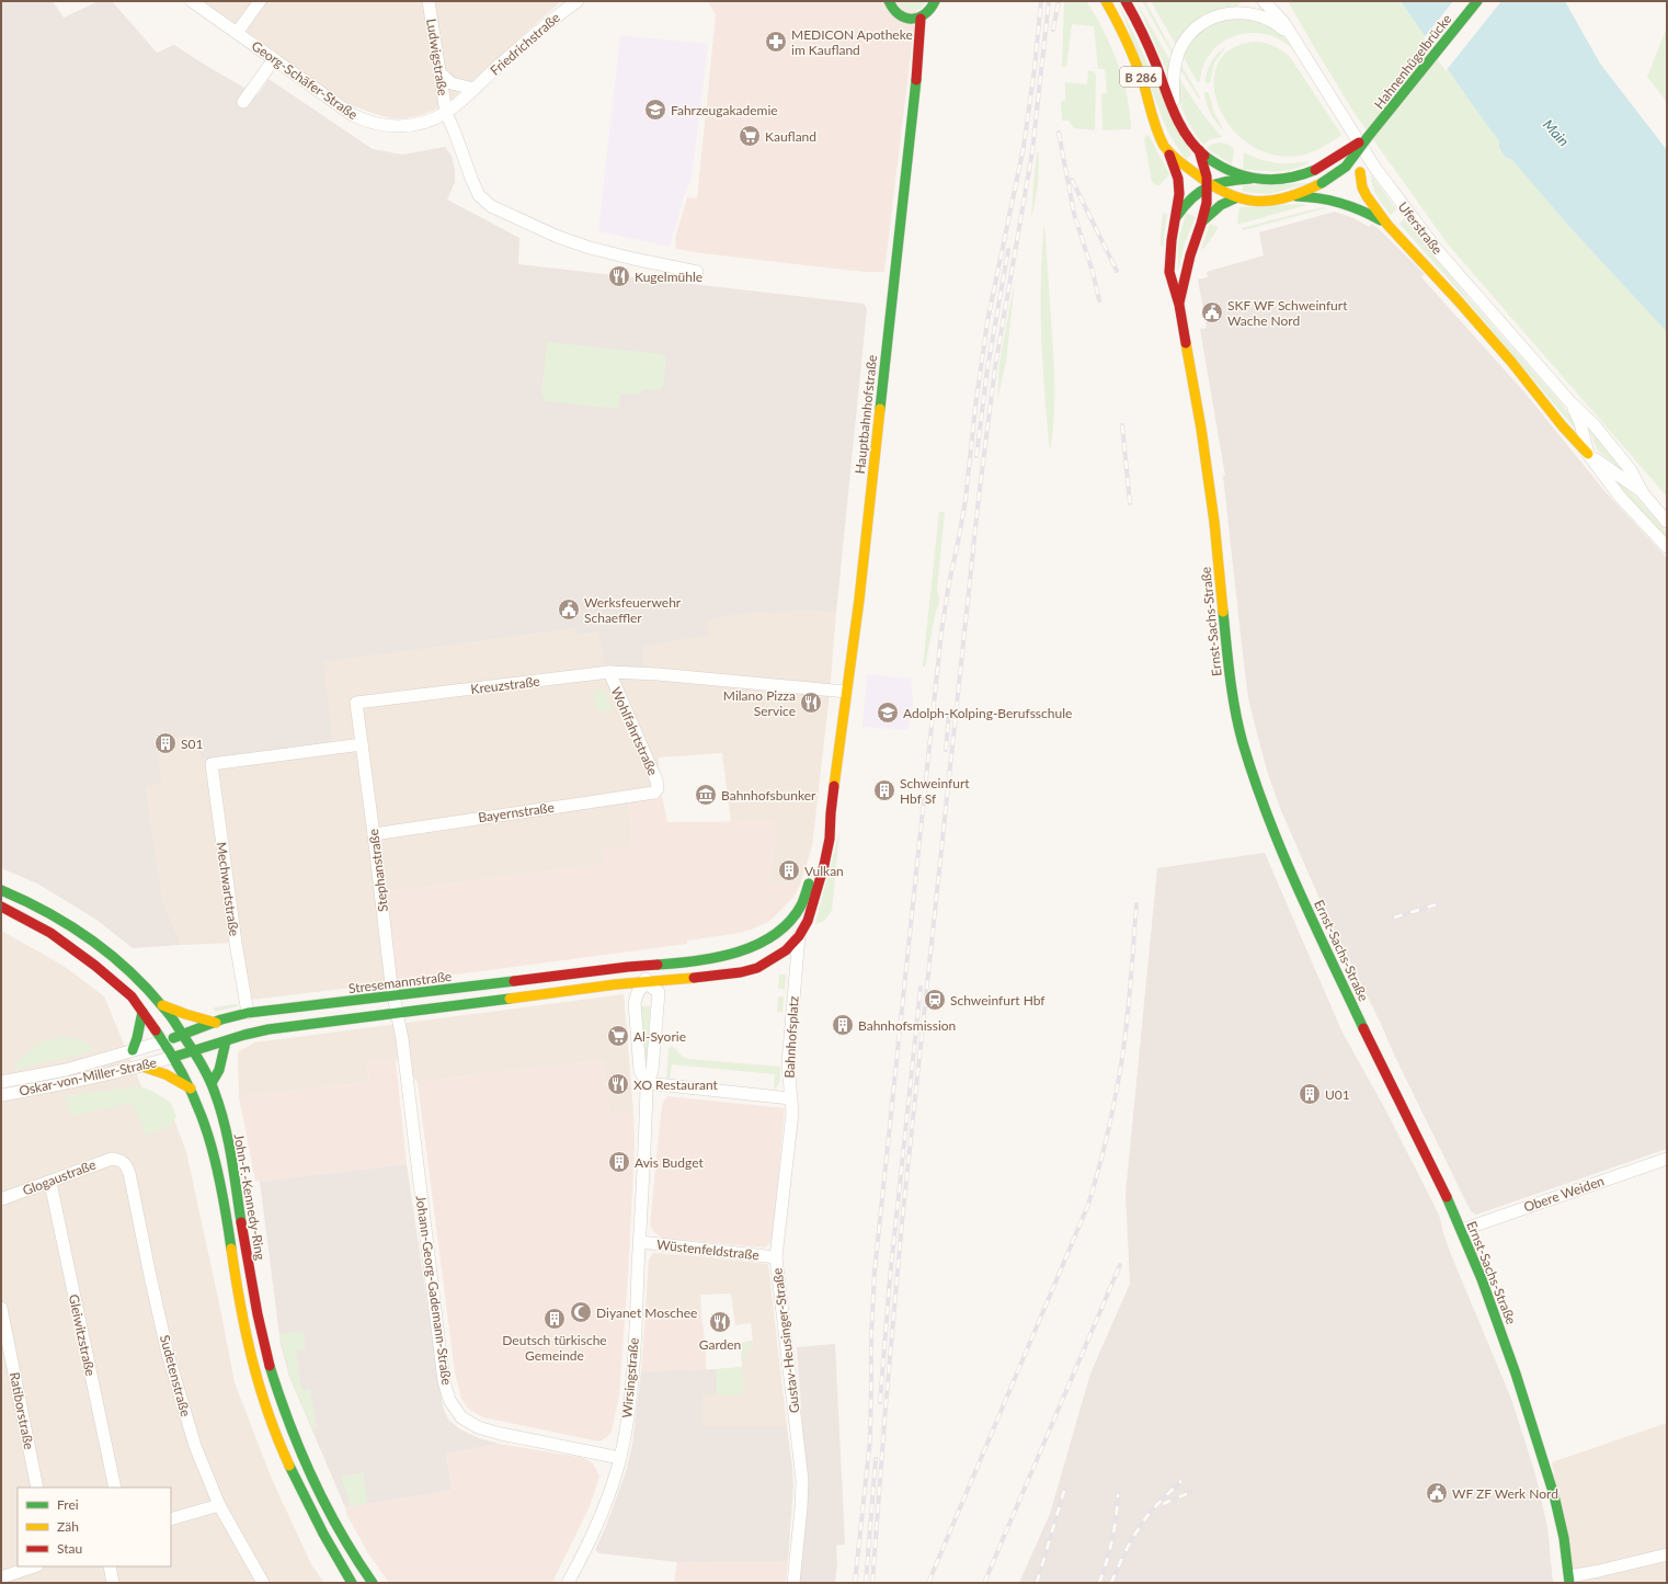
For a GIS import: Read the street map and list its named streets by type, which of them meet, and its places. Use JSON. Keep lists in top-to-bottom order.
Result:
{
  "streets": {
    "main road": [
      "Hahnenhügelbrücke",
      "B 286",
      "Hauptbahnhofstraße",
      "Ernst-Sachs-Straße",
      "Stresemannstraße",
      "John-F.-Kennedy-Ring"
    ],
    "street": [
      "Friedrichstraße",
      "Ludwigstraße",
      "Georg-Schäfer-Straße",
      "Uferstraße",
      "Kreuzstraße",
      "Wohlfahrtstraße",
      "Bayernstraße",
      "Stephanstraße",
      "Mechwartstraße",
      "Bahnhofsplatz",
      "Oskar-von-Miller-Straße",
      "Glogaustraße",
      "Obere Weiden",
      "Wüstenfeldstraße",
      "Johann-Georg-Gademann-Straße",
      "Gleiwitzstraße",
      "Gustav-Heusinger-Straße",
      "Sudetenstraße",
      "Wirsingstraße",
      "Ratiborstraße"
    ]
  },
  "crossings": [
    ["Friedrichstraße", "Ludwigstraße"],
    ["Friedrichstraße", "Georg-Schäfer-Straße"],
    ["Ludwigstraße", "Georg-Schäfer-Straße"],
    ["Hahnenhügelbrücke", "B 286"],
    ["Hahnenhügelbrücke", "Ernst-Sachs-Straße"],
    ["B 286", "Ernst-Sachs-Straße"],
    ["Uferstraße", "Ernst-Sachs-Straße"],
    ["Hauptbahnhofstraße", "Kreuzstraße"],
    ["Hauptbahnhofstraße", "Stresemannstraße"],
    ["Hauptbahnhofstraße", "Bahnhofsplatz"],
    ["Ernst-Sachs-Straße", "Obere Weiden"],
    ["Kreuzstraße", "Wohlfahrtstraße"],
    ["Kreuzstraße", "Stephanstraße"],
    ["Kreuzstraße", "Mechwartstraße"],
    ["Wohlfahrtstraße", "Bayernstraße"],
    ["Bayernstraße", "Stephanstraße"],
    ["Stephanstraße", "Mechwartstraße"],
    ["Stephanstraße", "Stresemannstraße"],
    ["Stephanstraße", "Johann-Georg-Gademann-Straße"],
    ["Mechwartstraße", "Stresemannstraße"],
    ["Stresemannstraße", "Oskar-von-Miller-Straße"],
    ["Stresemannstraße", "John-F.-Kennedy-Ring"],
    ["Stresemannstraße", "Johann-Georg-Gademann-Straße"],
    ["Bahnhofsplatz", "Gustav-Heusinger-Straße"],
    ["Bahnhofsplatz", "Wirsingstraße"],
    ["Oskar-von-Miller-Straße", "John-F.-Kennedy-Ring"],
    ["Glogaustraße", "Gleiwitzstraße"],
    ["Glogaustraße", "Sudetenstraße"],
    ["Wüstenfeldstraße", "Gustav-Heusinger-Straße"],
    ["Wüstenfeldstraße", "Wirsingstraße"],
    ["Johann-Georg-Gademann-Straße", "Wirsingstraße"]
  ],
  "water": ["Main"],
  "places": {
    "pharmacy": ["MEDICON Apotheke im Kaufland"],
    "school or university": ["Fahrzeugakademie", "Adolph-Kolping-Berufsschule"],
    "supermarket": ["Kaufland", "Al-Syorie"],
    "restaurant": [
      "Kugelmühle",
      "Milano Pizza Service",
      "XO Restaurant",
      "Garden"
    ],
    "public building": ["SKF WF Schweinfurt Wache Nord", "Werksfeuerwehr Schaeffler", "WF ZF Werk Nord"],
    "building": [
      "S01",
      "Schweinfurt Hbf Sf",
      "Vulkan",
      "Bahnhofsmission",
      "U01",
      "Avis Budget",
      "Deutsch türkische Gemeinde"
    ],
    "museum": ["Bahnhofsbunker"],
    "station": ["Schweinfurt Hbf"],
    "mosque": ["Diyanet Moschee"]
  },
  "legend": ["Frei", "Zäh", "Stau"]
}
